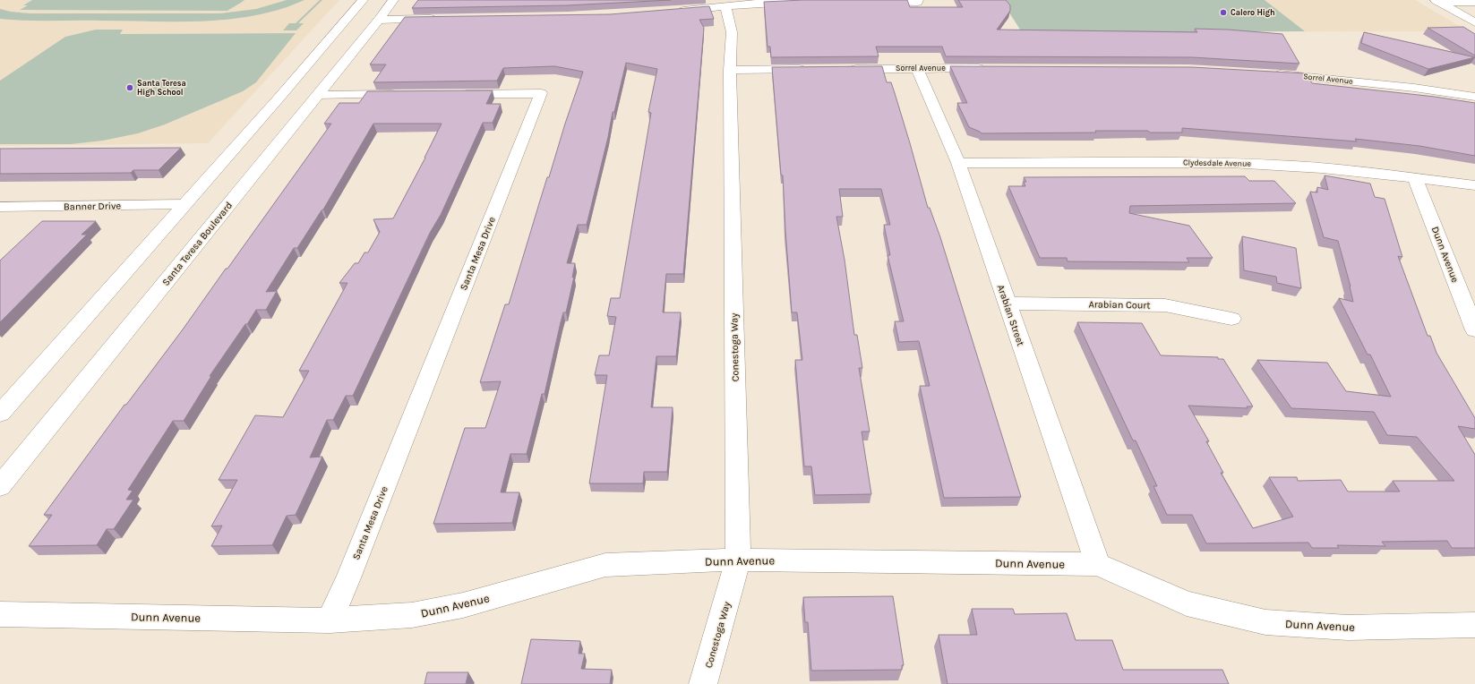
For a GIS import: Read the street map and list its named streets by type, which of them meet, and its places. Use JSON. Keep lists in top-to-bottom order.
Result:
{
  "streets": {
    "street": [
      "Sorrel Avenue",
      "Clydesdale Avenue",
      "Banner Drive",
      "Santa Teresa Boulevard",
      "Santa Mesa Drive",
      "Dunn Avenue",
      "Arabian Court",
      "Arabian Street",
      "Conestoga Way"
    ]
  },
  "crossings": [
    ["Sorrel Avenue", "Arabian Street"],
    ["Clydesdale Avenue", "Dunn Avenue"],
    ["Clydesdale Avenue", "Arabian Street"],
    ["Santa Mesa Drive", "Dunn Avenue"],
    ["Dunn Avenue", "Arabian Street"],
    ["Dunn Avenue", "Conestoga Way"],
    ["Arabian Court", "Arabian Street"]
  ],
  "places": ["Calero High", "Santa Teresa High School"]
}
